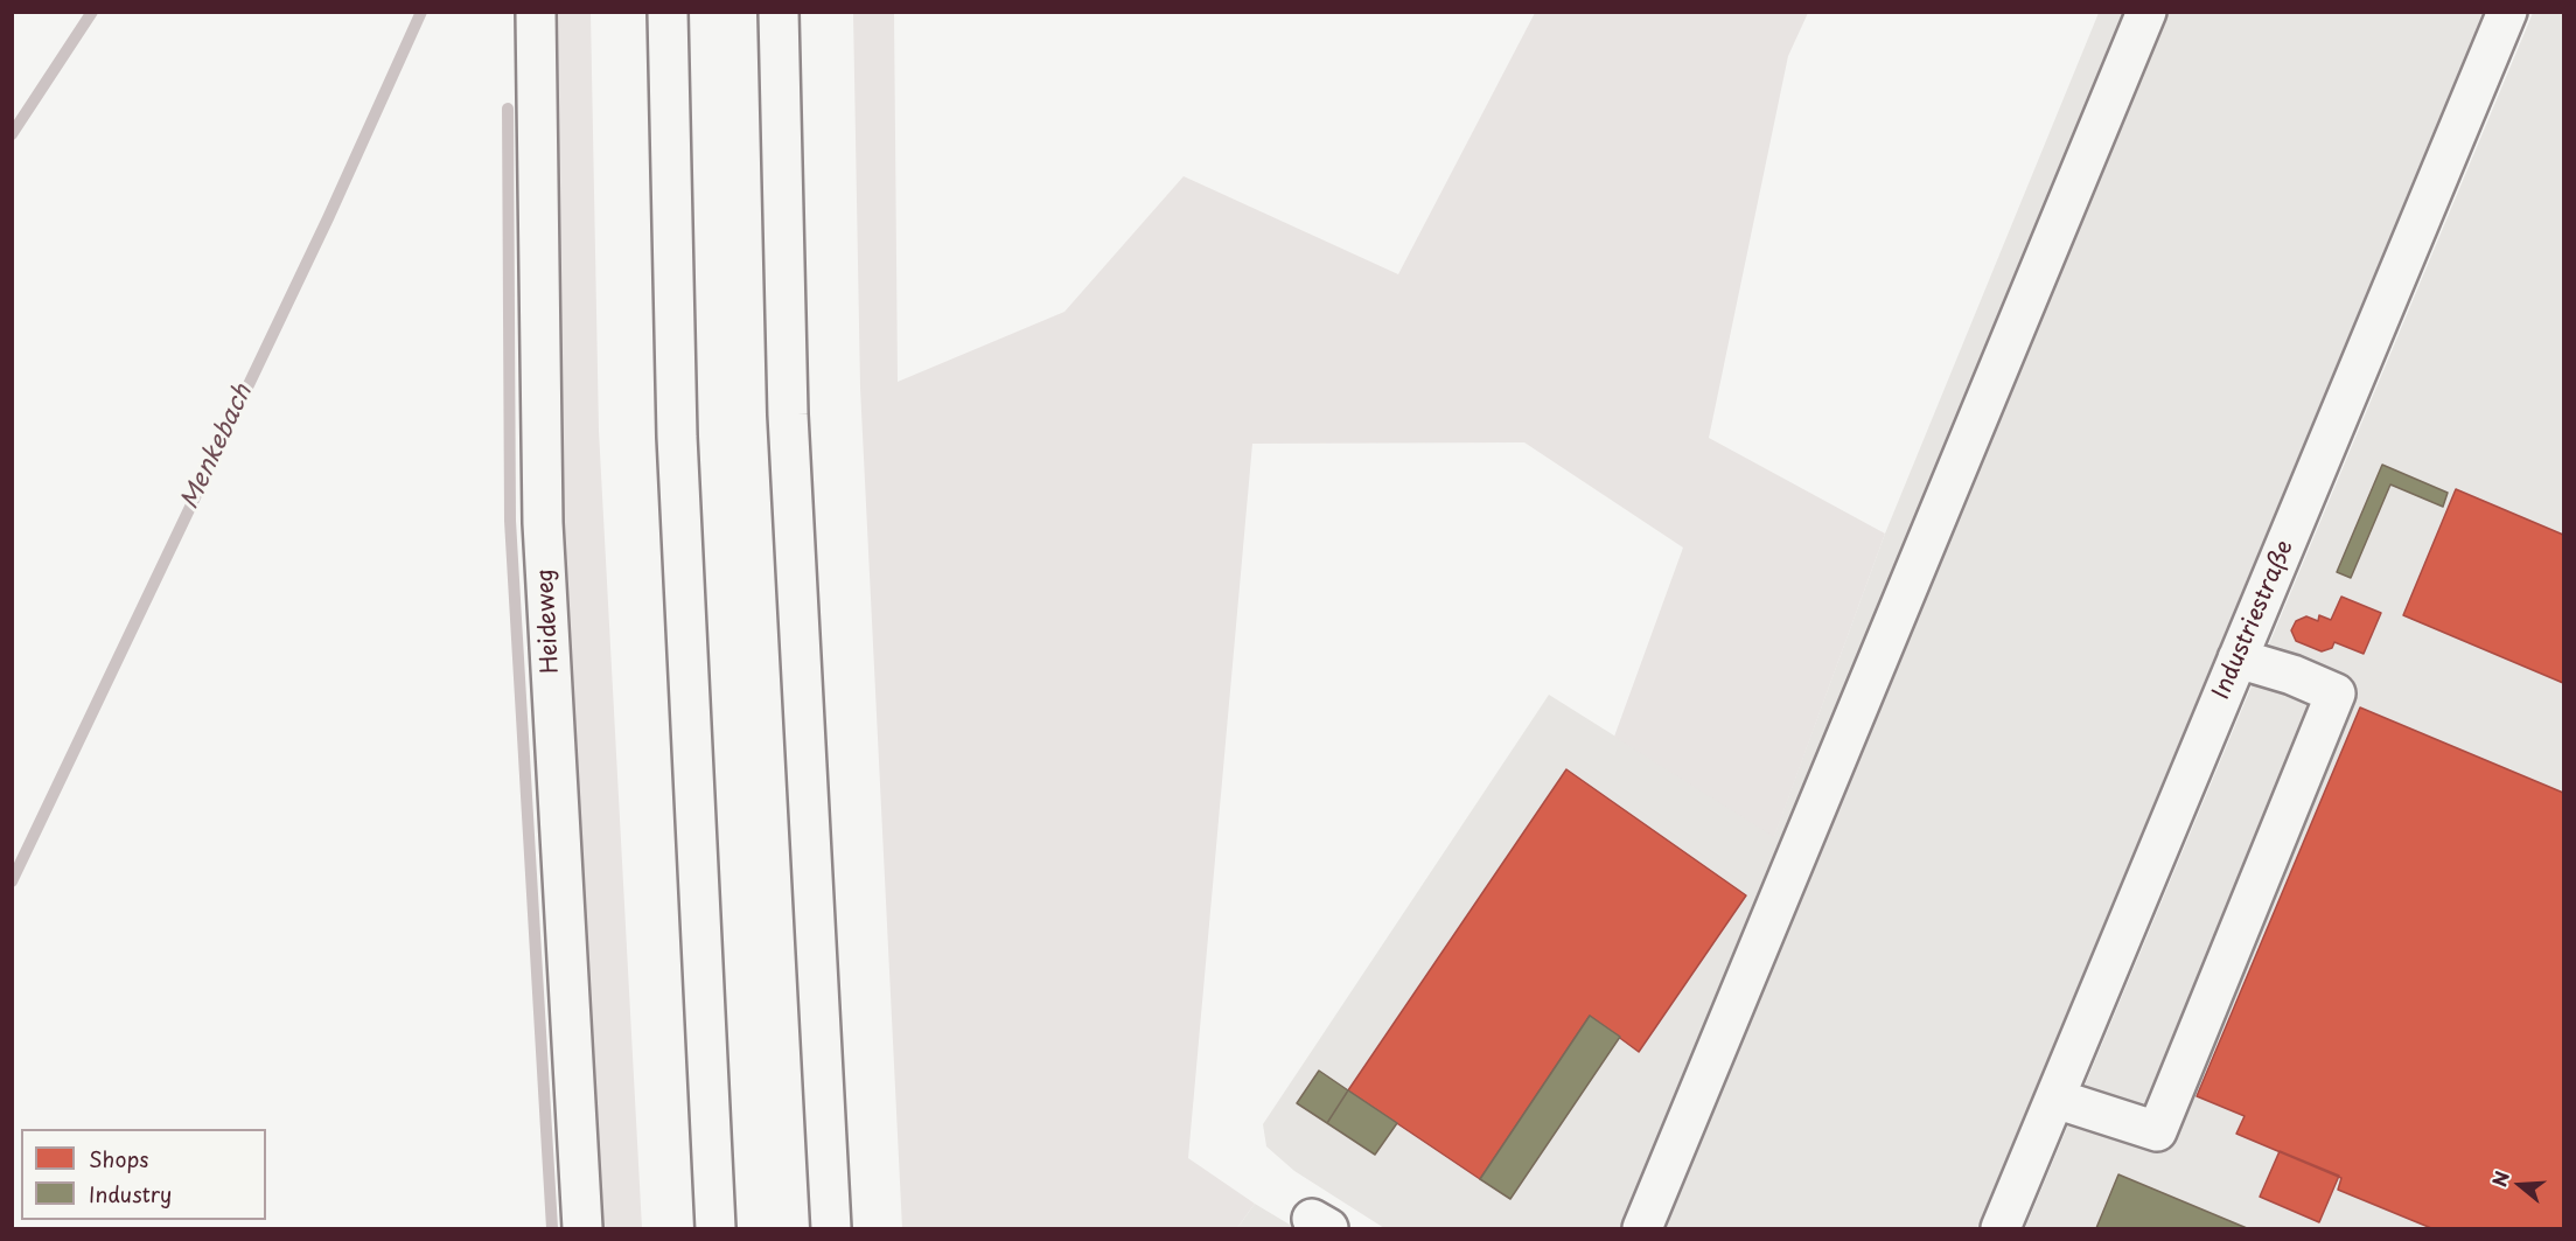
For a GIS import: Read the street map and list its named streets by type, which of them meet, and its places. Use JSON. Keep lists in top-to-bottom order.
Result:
{
  "streets": {
    "main road": ["Industriestraße", "Heideweg"]
  },
  "water": ["Menkebach"],
  "legend": ["Shops", "Industry"],
  "north": "left"
}
